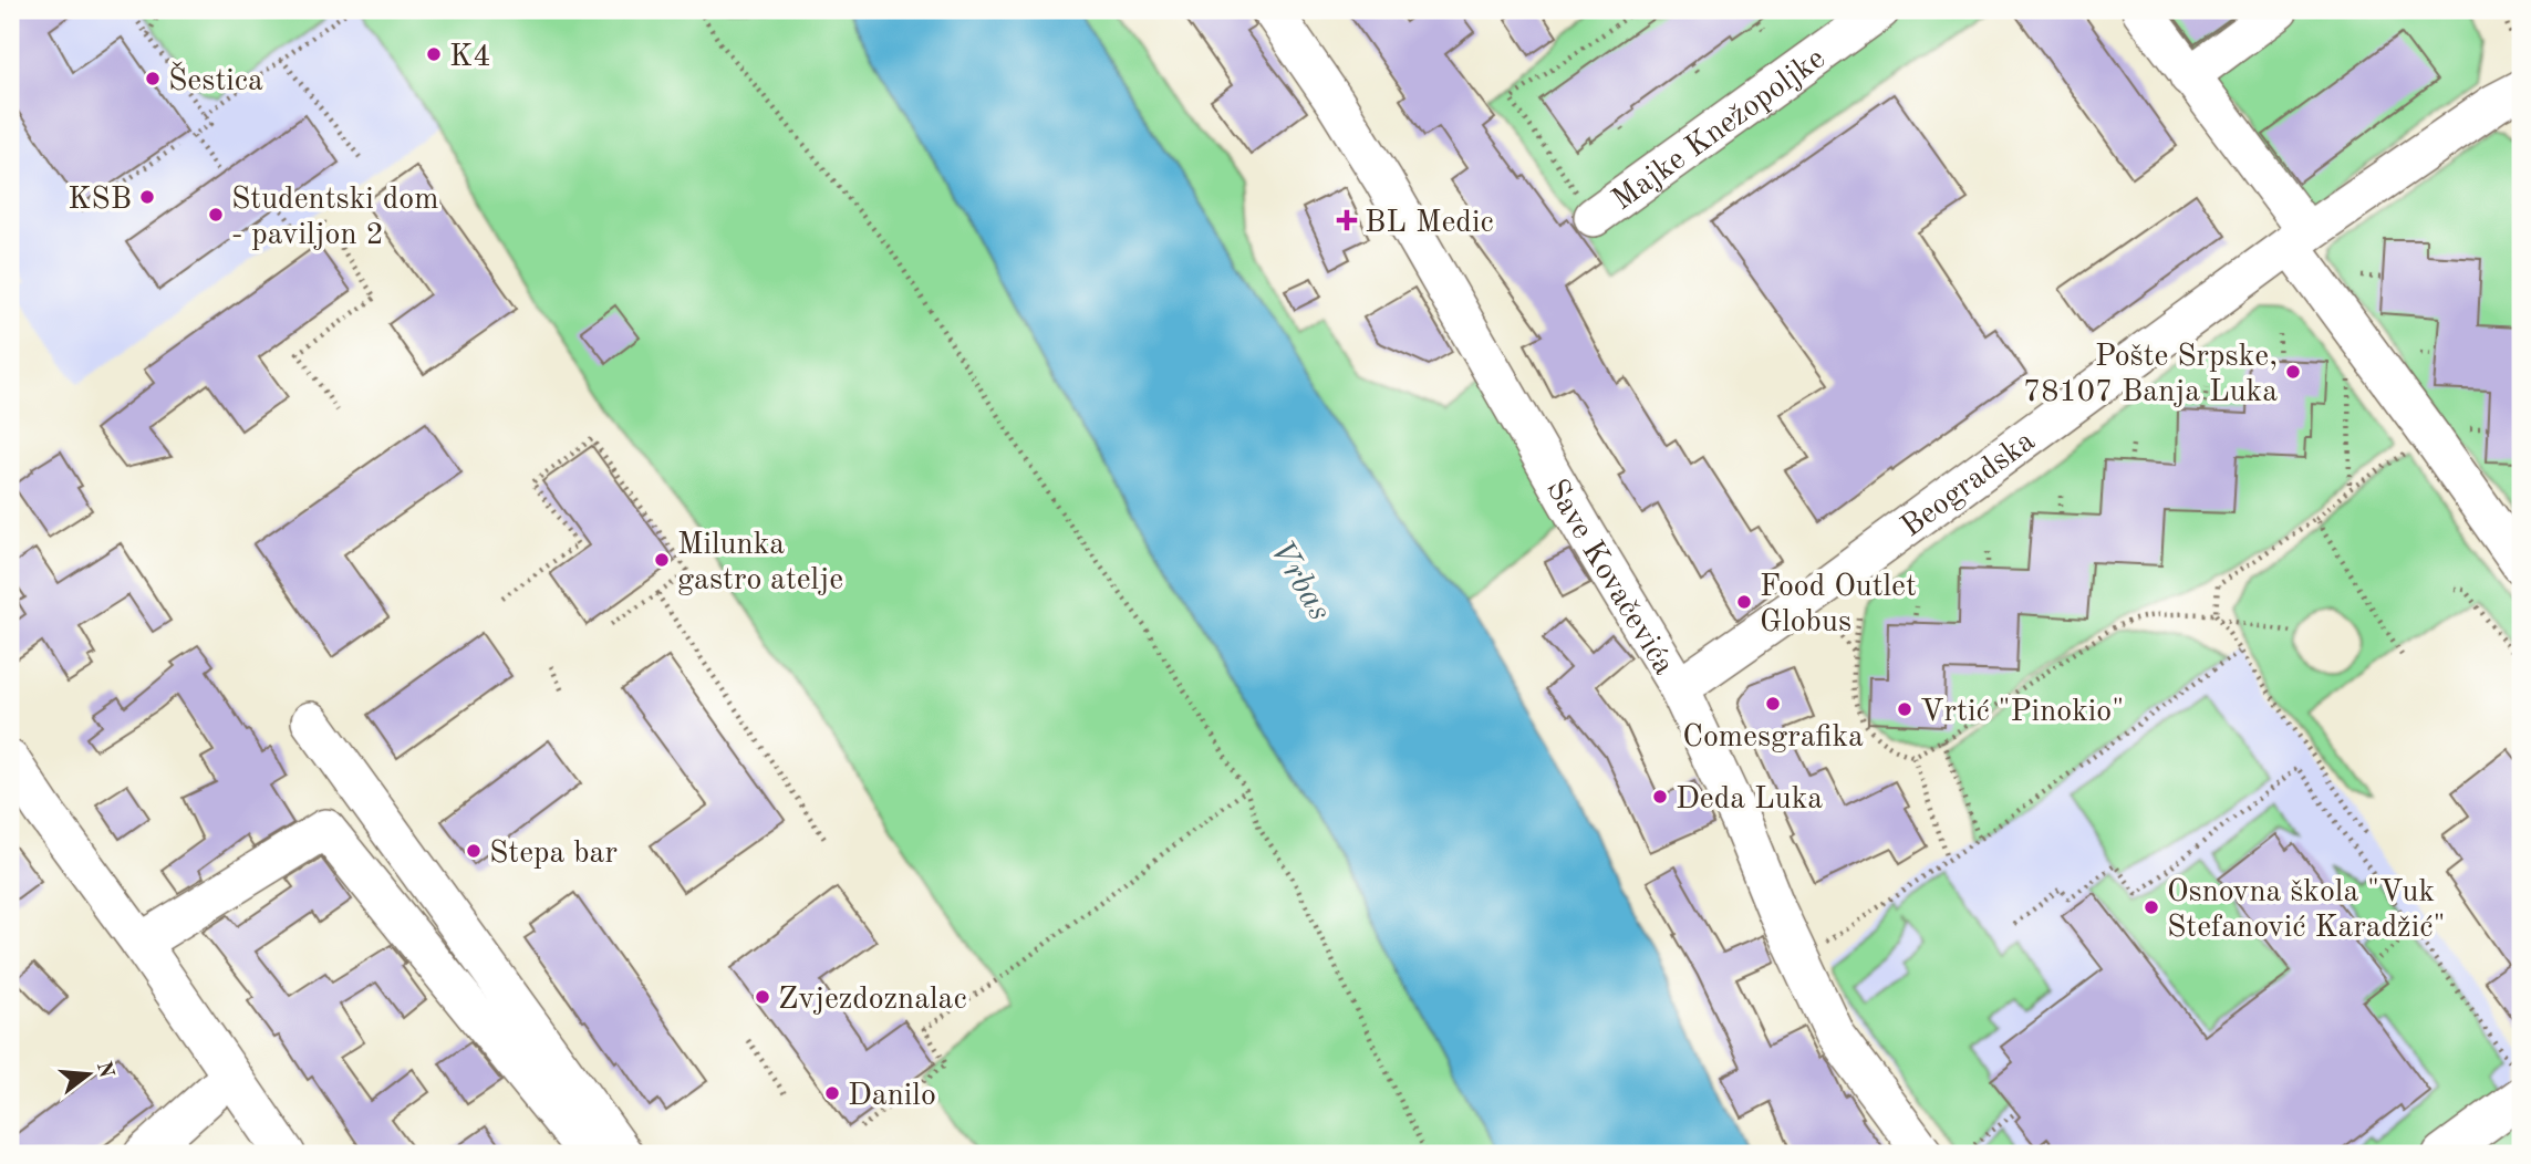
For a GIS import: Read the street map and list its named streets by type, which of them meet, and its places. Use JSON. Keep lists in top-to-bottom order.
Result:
{
  "streets": {
    "street": ["Majke Knežopoljke", "Beogradska", "Save Kovačevića"]
  },
  "crossings": [
    ["Beogradska", "Save Kovačevića"]
  ],
  "water": ["Vrbas"],
  "places": {
    "other": [
      "K4",
      "Šestica",
      "KSB",
      "Studentski dom - paviljon 2",
      "Pošte Srpske, 78107 Banja Luka",
      "Milunka gastro atelje",
      "Food Outlet Globus",
      "Comesgrafika",
      "Vrtić \"Pinokio\"",
      "Deda Luka",
      "Stepa bar",
      "Osnovna škola \"Vuk Stefanović Karadžić\"",
      "Zvjezdoznalac",
      "Danilo"
    ],
    "health": ["BL Medic"]
  },
  "north": "right"
}
